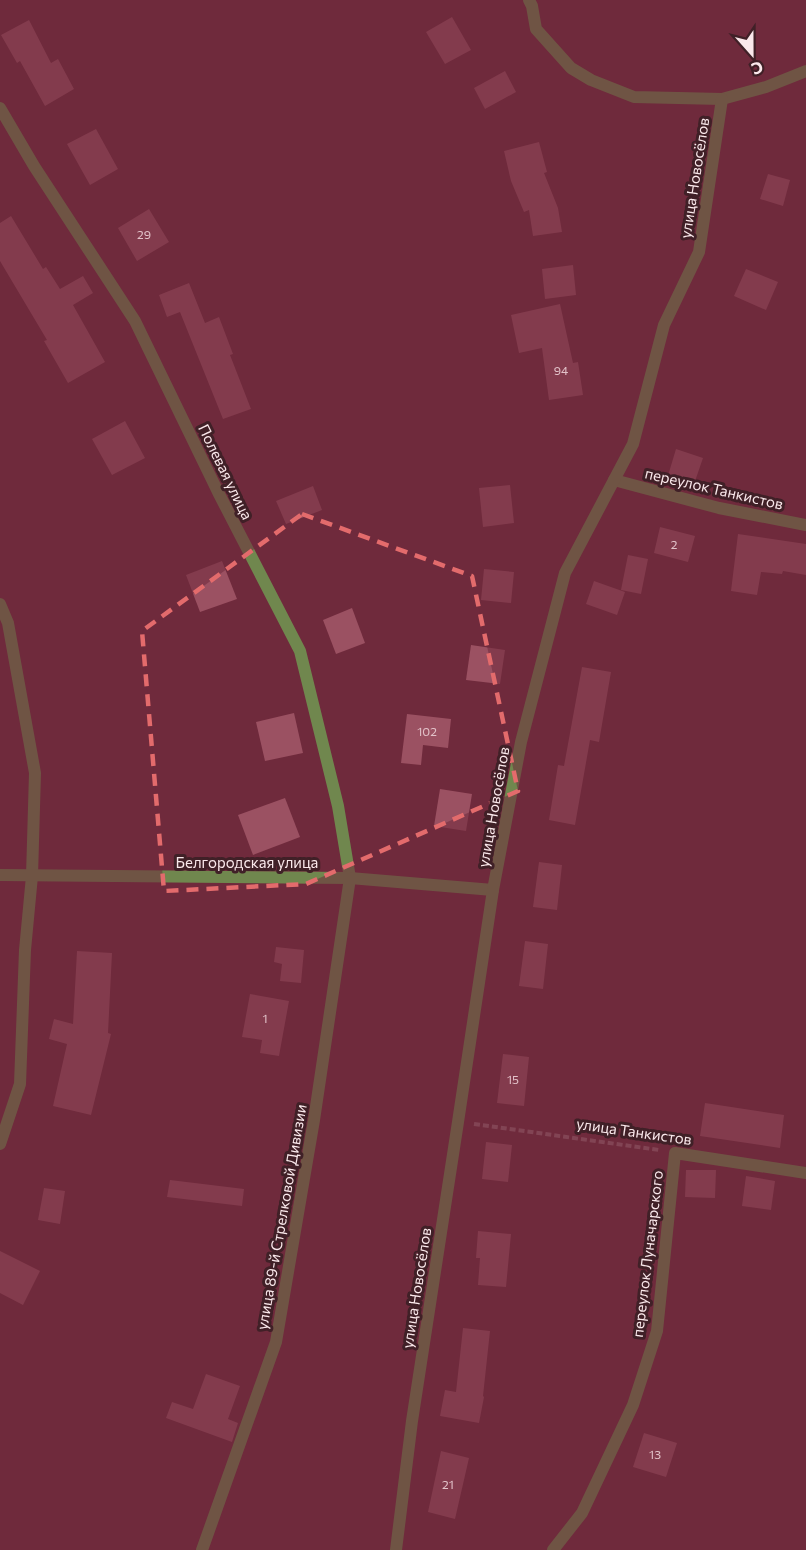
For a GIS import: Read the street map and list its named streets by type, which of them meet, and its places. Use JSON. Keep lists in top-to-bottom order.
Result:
{
  "streets": {
    "street": [
      "улица Новосёлов",
      "Полевая улица",
      "переулок Танкистов",
      "Белгородская улица",
      "улица Танкистов",
      "улица 89-й Стрелковой Дивизии",
      "переулок Луначарского"
    ]
  },
  "crossings": [
    ["улица Новосёлов", "переулок Танкистов"],
    ["улица Новосёлов", "Белгородская улица"],
    ["улица Новосёлов", "улица Танкистов"],
    ["Полевая улица", "Белгородская улица"],
    ["Полевая улица", "улица 89-й Стрелковой Дивизии"],
    ["Белгородская улица", "улица 89-й Стрелковой Дивизии"],
    ["улица Танкистов", "переулок Луначарского"]
  ],
  "house_numbers": [
    "29",
    "94",
    "2",
    "102",
    "1",
    "15",
    "13",
    "21"
  ],
  "north": "bottom"
}
